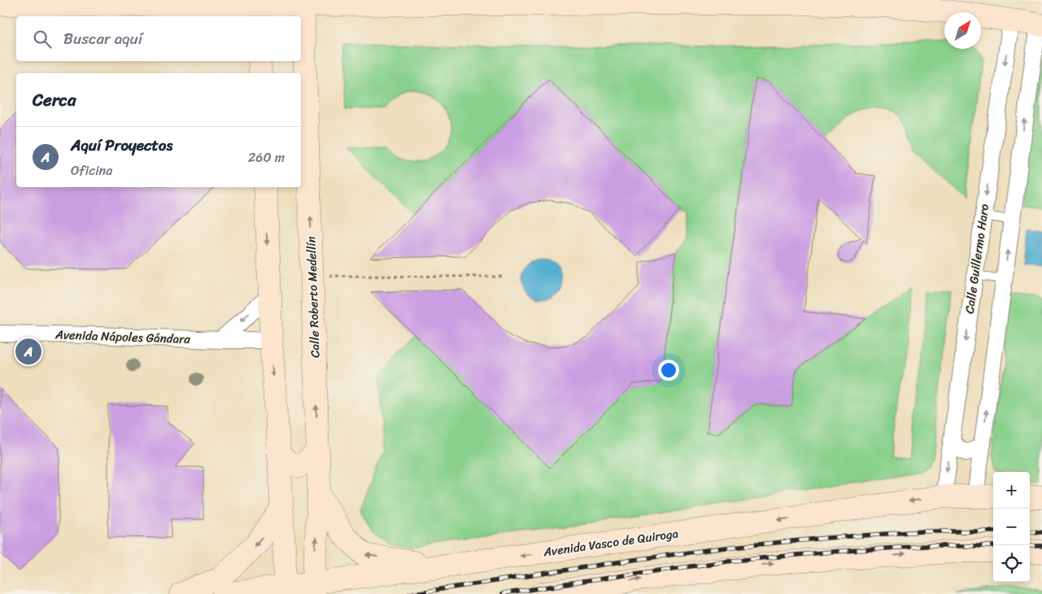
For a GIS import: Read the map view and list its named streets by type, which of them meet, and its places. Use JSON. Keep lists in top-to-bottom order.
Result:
{
  "streets": {
    "main road": ["Calle Roberto Medellín", "Avenida Vasco de Quiroga"],
    "street": ["Calle Guillermo Haro", "Avenida Nápoles Gándara"]
  },
  "crossings": [
    ["Calle Guillermo Haro", "Avenida Vasco de Quiroga"],
    ["Calle Roberto Medellín", "Avenida Vasco de Quiroga"]
  ],
  "north": "top right",
  "page": {
    "search": "Buscar aquí",
    "heading": "Cerca",
    "list": [
      {
        "mark": "A",
        "name": "Aquí Proyectos",
        "note": "Oficina",
        "value": "260 m"
      }
    ],
    "pins": "A",
    "map_buttons": ["+", "−"]
  }
}
